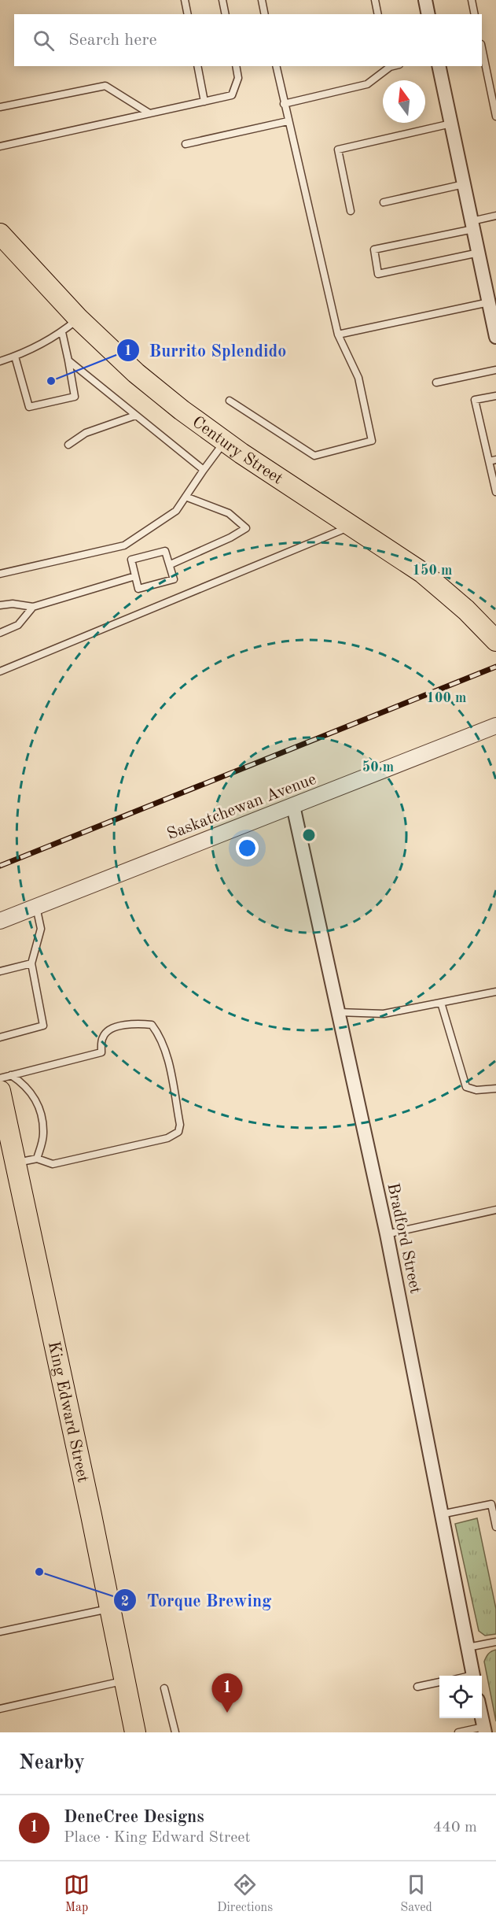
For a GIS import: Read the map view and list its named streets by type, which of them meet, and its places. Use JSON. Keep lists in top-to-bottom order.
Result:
{
  "streets": {
    "main road": ["Century Street", "King Edward Street"],
    "street": ["Saskatchewan Avenue", "Bradford Street"]
  },
  "crossings": [
    ["Saskatchewan Avenue", "Bradford Street"]
  ],
  "places": ["Burrito Splendido", "Torque Brewing"],
  "north": "top",
  "page": {
    "search": "Search here",
    "pins": "1",
    "heading": "Nearby",
    "list": [
      {
        "mark": "1",
        "name": "DeneCree Designs",
        "note": "Place · King Edward Street",
        "value": "440 m"
      }
    ],
    "nav": ["Map", "Directions", "Saved"]
  },
  "rings": ["150 m", "100 m", "50 m"]
}
